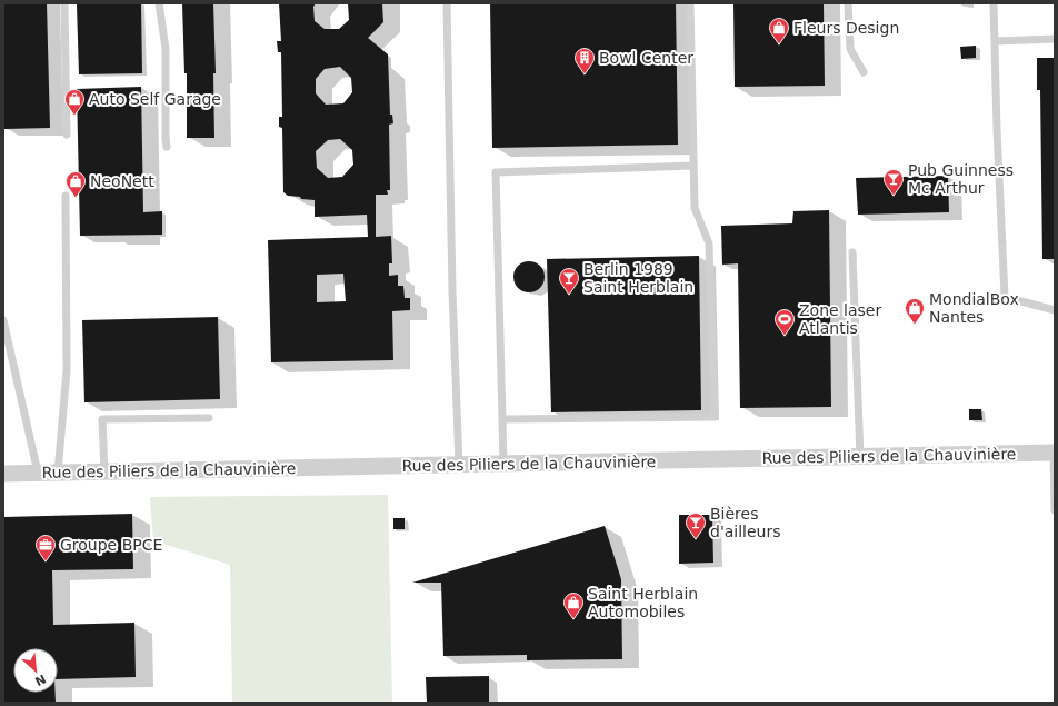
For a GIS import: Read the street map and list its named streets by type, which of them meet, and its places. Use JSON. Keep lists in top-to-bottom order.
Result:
{
  "streets": {
    "street": ["Rue des Piliers de la Chauvinière"]
  },
  "places": {
    "shop": [
      "Fleurs Design",
      "Auto Self Garage",
      "NeoNett",
      "MondialBox Nantes",
      "Saint Herblain Automobiles"
    ],
    "building": ["Bowl Center"],
    "bar": ["Pub Guinness Mc Arthur", "Berlin 1989 Saint Herblain", "Bières d'ailleurs"],
    "sports": ["Zone laser Atlantis"],
    "office": ["Groupe BPCE"]
  },
  "north": "bottom right"
}
